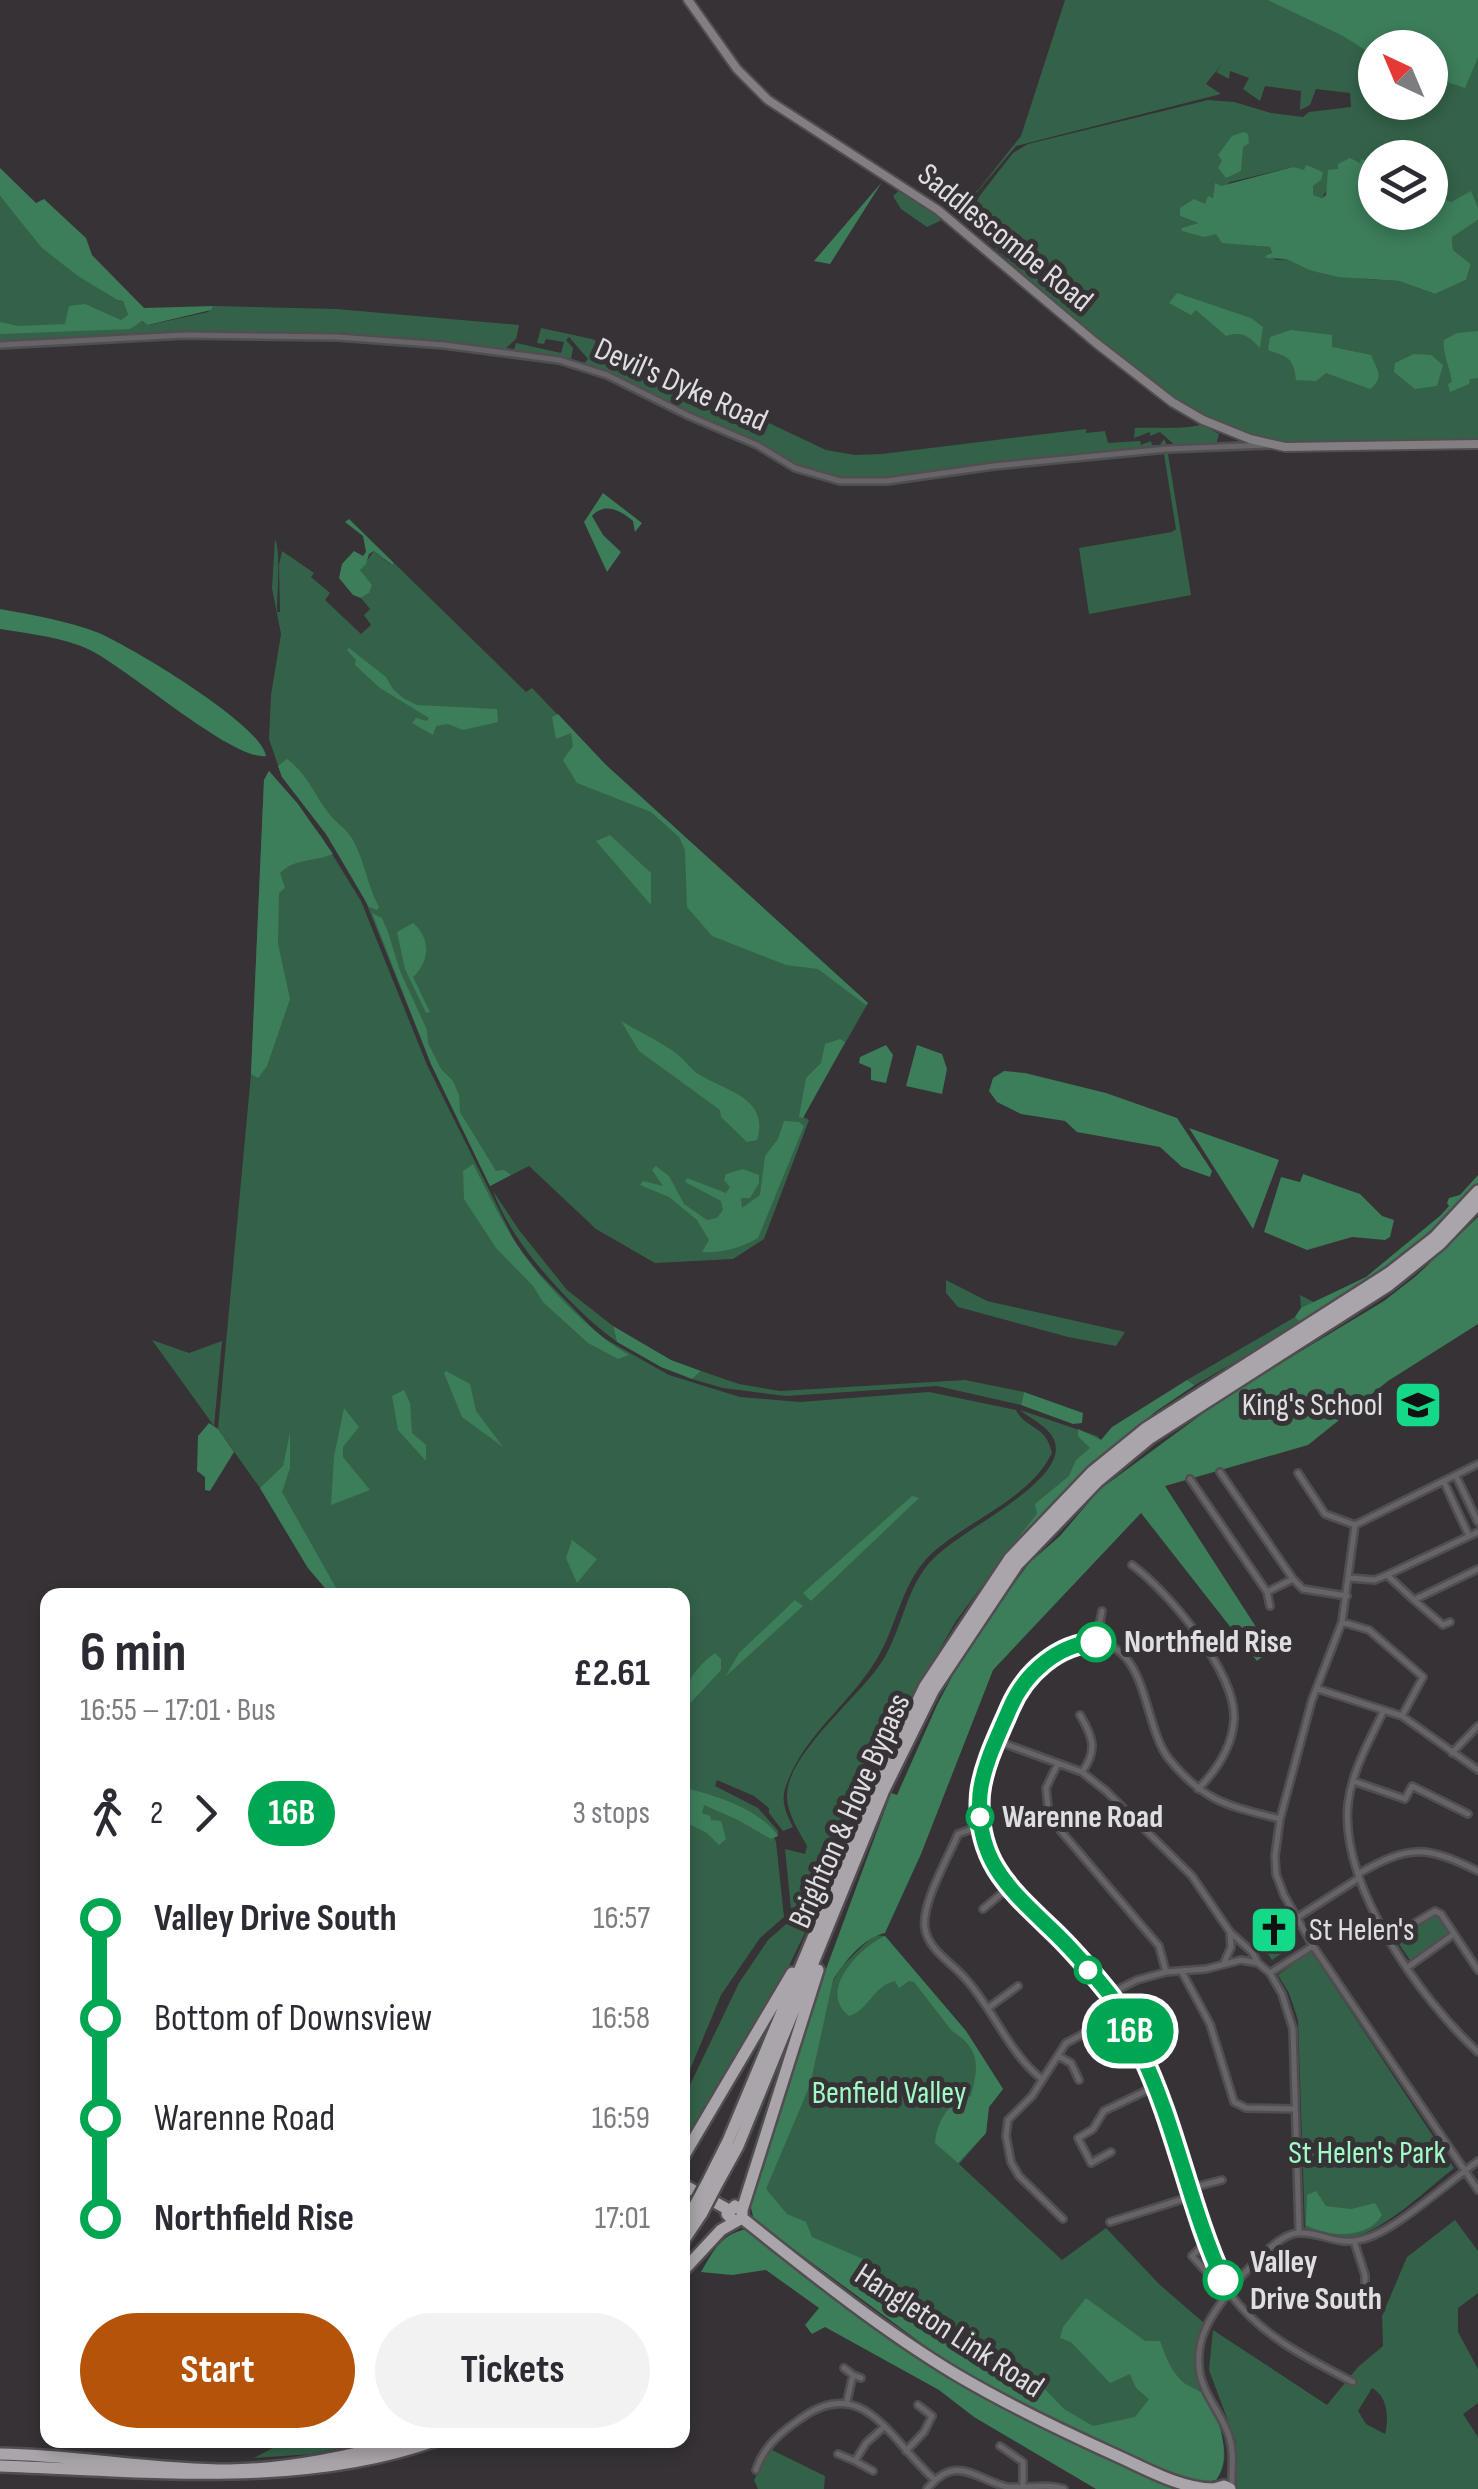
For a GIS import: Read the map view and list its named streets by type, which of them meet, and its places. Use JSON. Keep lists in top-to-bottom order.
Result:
{
  "streets": {
    "highway": ["Brighton & Hove Bypass", "Hangleton Link Road"],
    "street": ["Saddlescombe Road", "Devil's Dyke Road"]
  },
  "crossings": [
    ["Saddlescombe Road", "Devil's Dyke Road"]
  ],
  "parks": ["Benfield Valley", "St Helen's Park"],
  "places": {
    "school or university": ["King's School"],
    "other": ["Northfield Rise", "Warenne Road", "Valley Drive South"],
    "church": ["St Helen's"]
  },
  "lines": ["bus line 16B"],
  "north": "top left",
  "page": {
    "on_map": "16B",
    "heading": ["6 min", "16:55 – 17:01 · Bus", "£2.61"],
    "legs": ["2", "16B", "3 stops"],
    "list": [
      {
        "name": "Valley Drive South",
        "value": "16:57"
      },
      {
        "name": "Bottom of Downsview",
        "value": "16:58"
      },
      {
        "name": "Warenne Road",
        "value": "16:59"
      },
      {
        "name": "Northfield Rise",
        "value": "17:01"
      }
    ],
    "buttons": ["Start", "Tickets"]
  }
}
